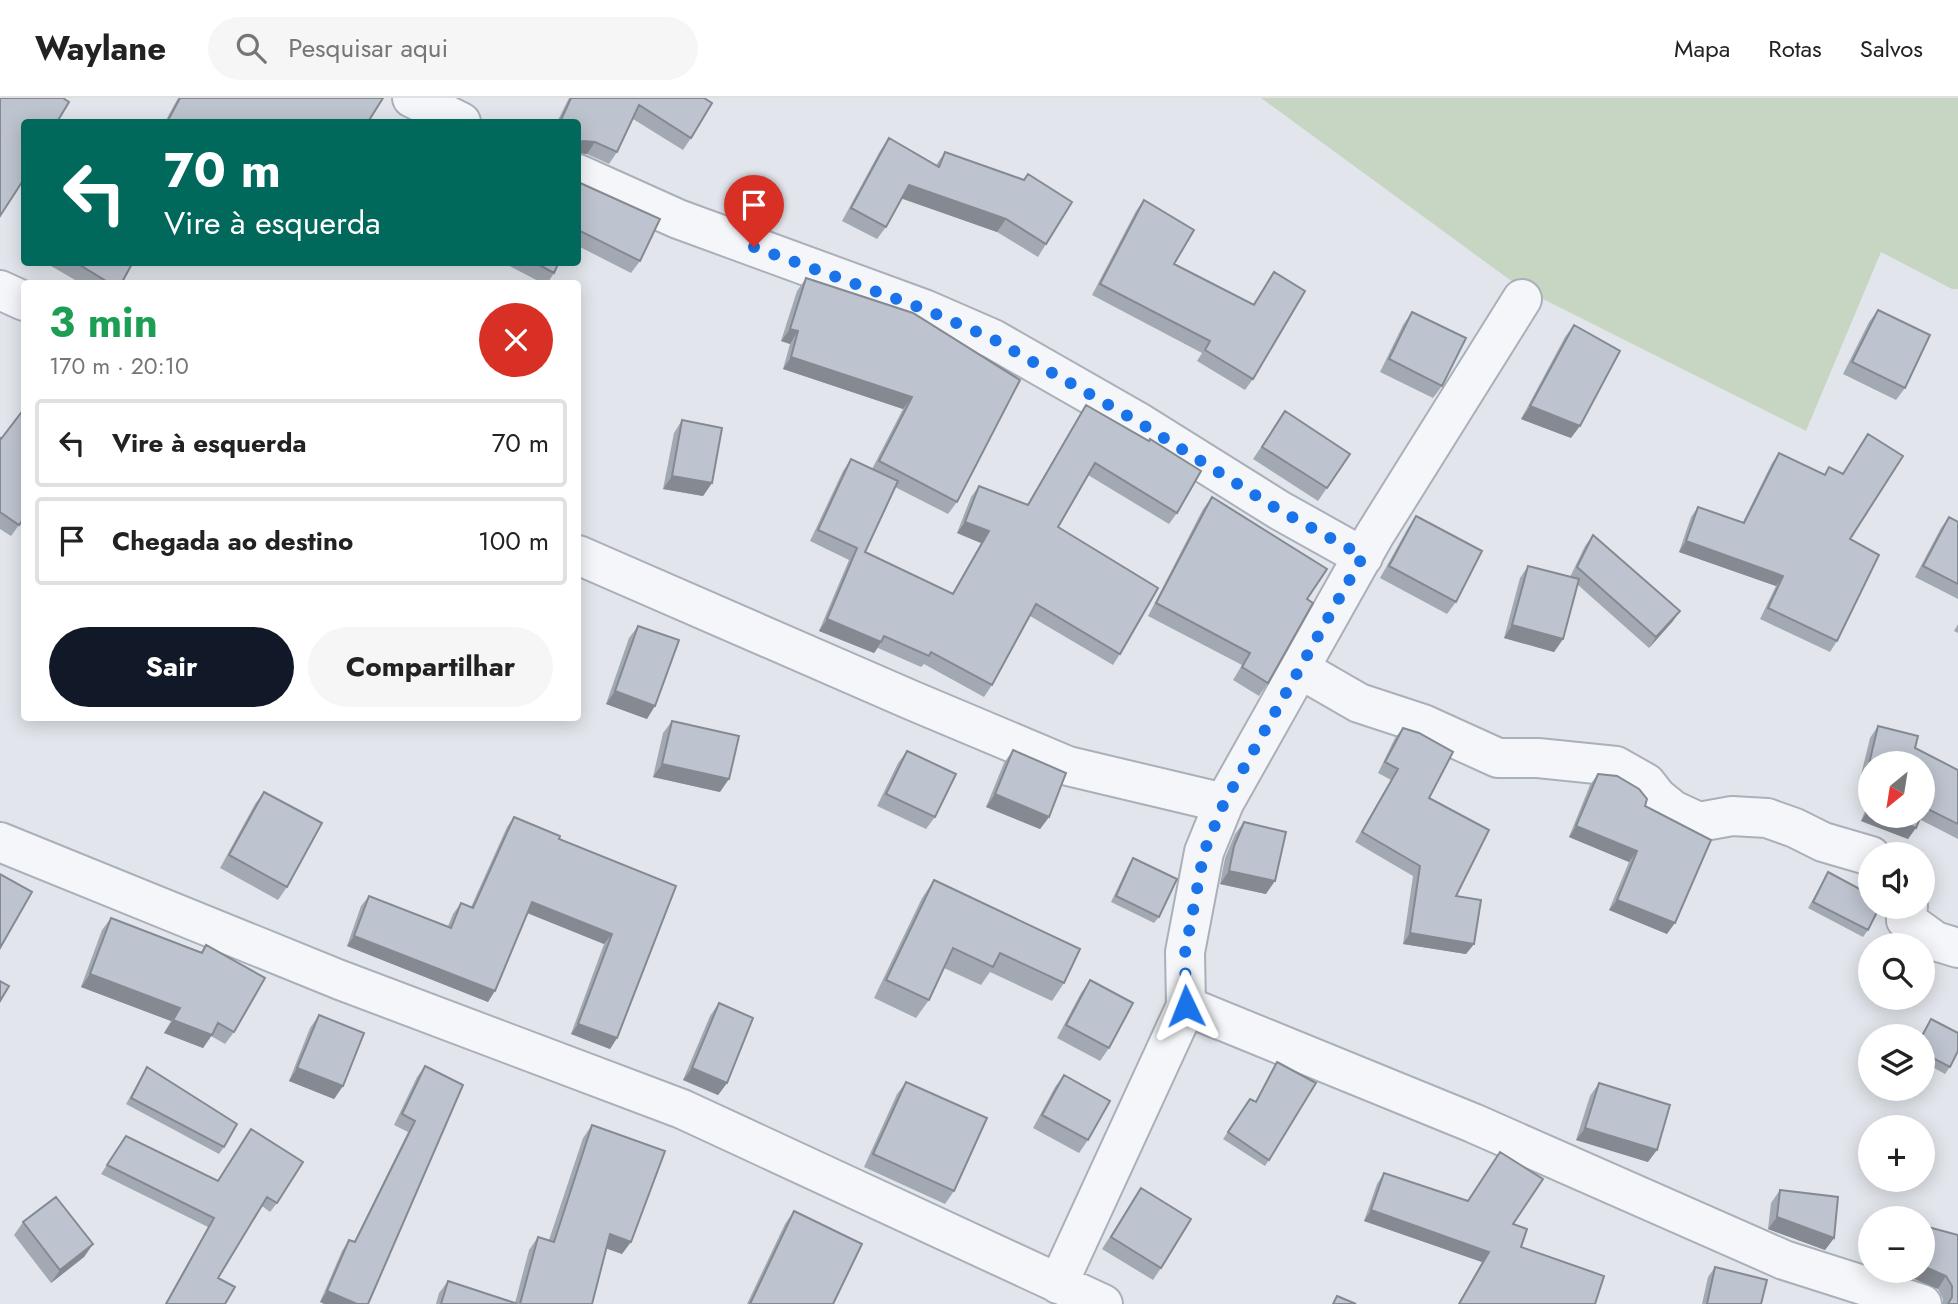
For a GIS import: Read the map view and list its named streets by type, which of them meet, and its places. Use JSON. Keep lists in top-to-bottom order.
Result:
{
  "north": "bottom left",
  "page": {
    "header": "Waylane",
    "search": "Pesquisar aqui",
    "nav": ["Mapa", "Rotas", "Salvos"],
    "turn": ["70 m", "Vire à esquerda"],
    "heading": ["3 min", "170 m · 20:10"],
    "list": [
      {
        "name": "Vire à esquerda",
        "value": "70 m"
      },
      {
        "name": "Chegada ao destino",
        "value": "100 m"
      }
    ],
    "buttons": ["Sair", "Compartilhar"],
    "map_buttons": ["+", "−"]
  }
}
